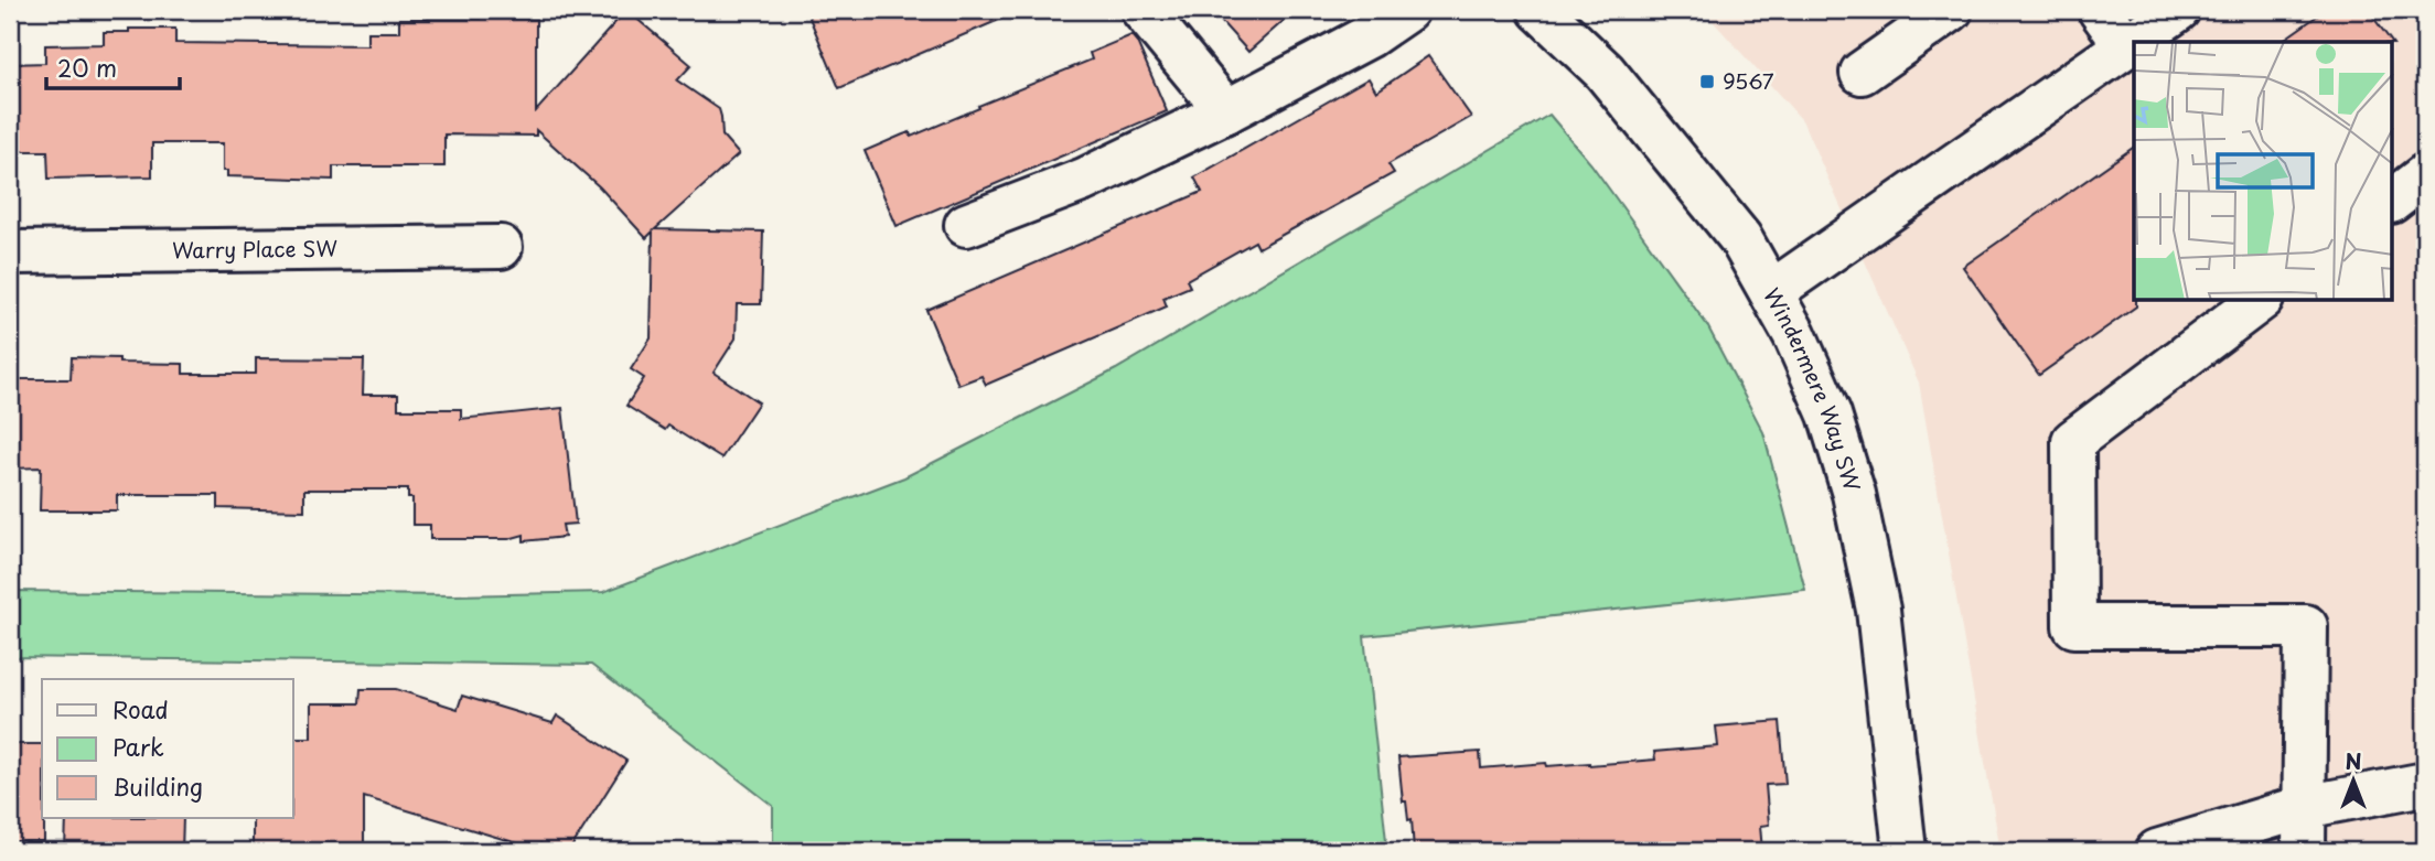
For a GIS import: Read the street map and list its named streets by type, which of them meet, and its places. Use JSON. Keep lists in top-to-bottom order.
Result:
{
  "streets": {
    "street": ["Warry Place SW", "Windermere Way SW"]
  },
  "places": {
    "transit": ["9567"]
  },
  "legend": ["Road", "Park", "Building"],
  "scale_bar": "20 m",
  "north": "top"
}
